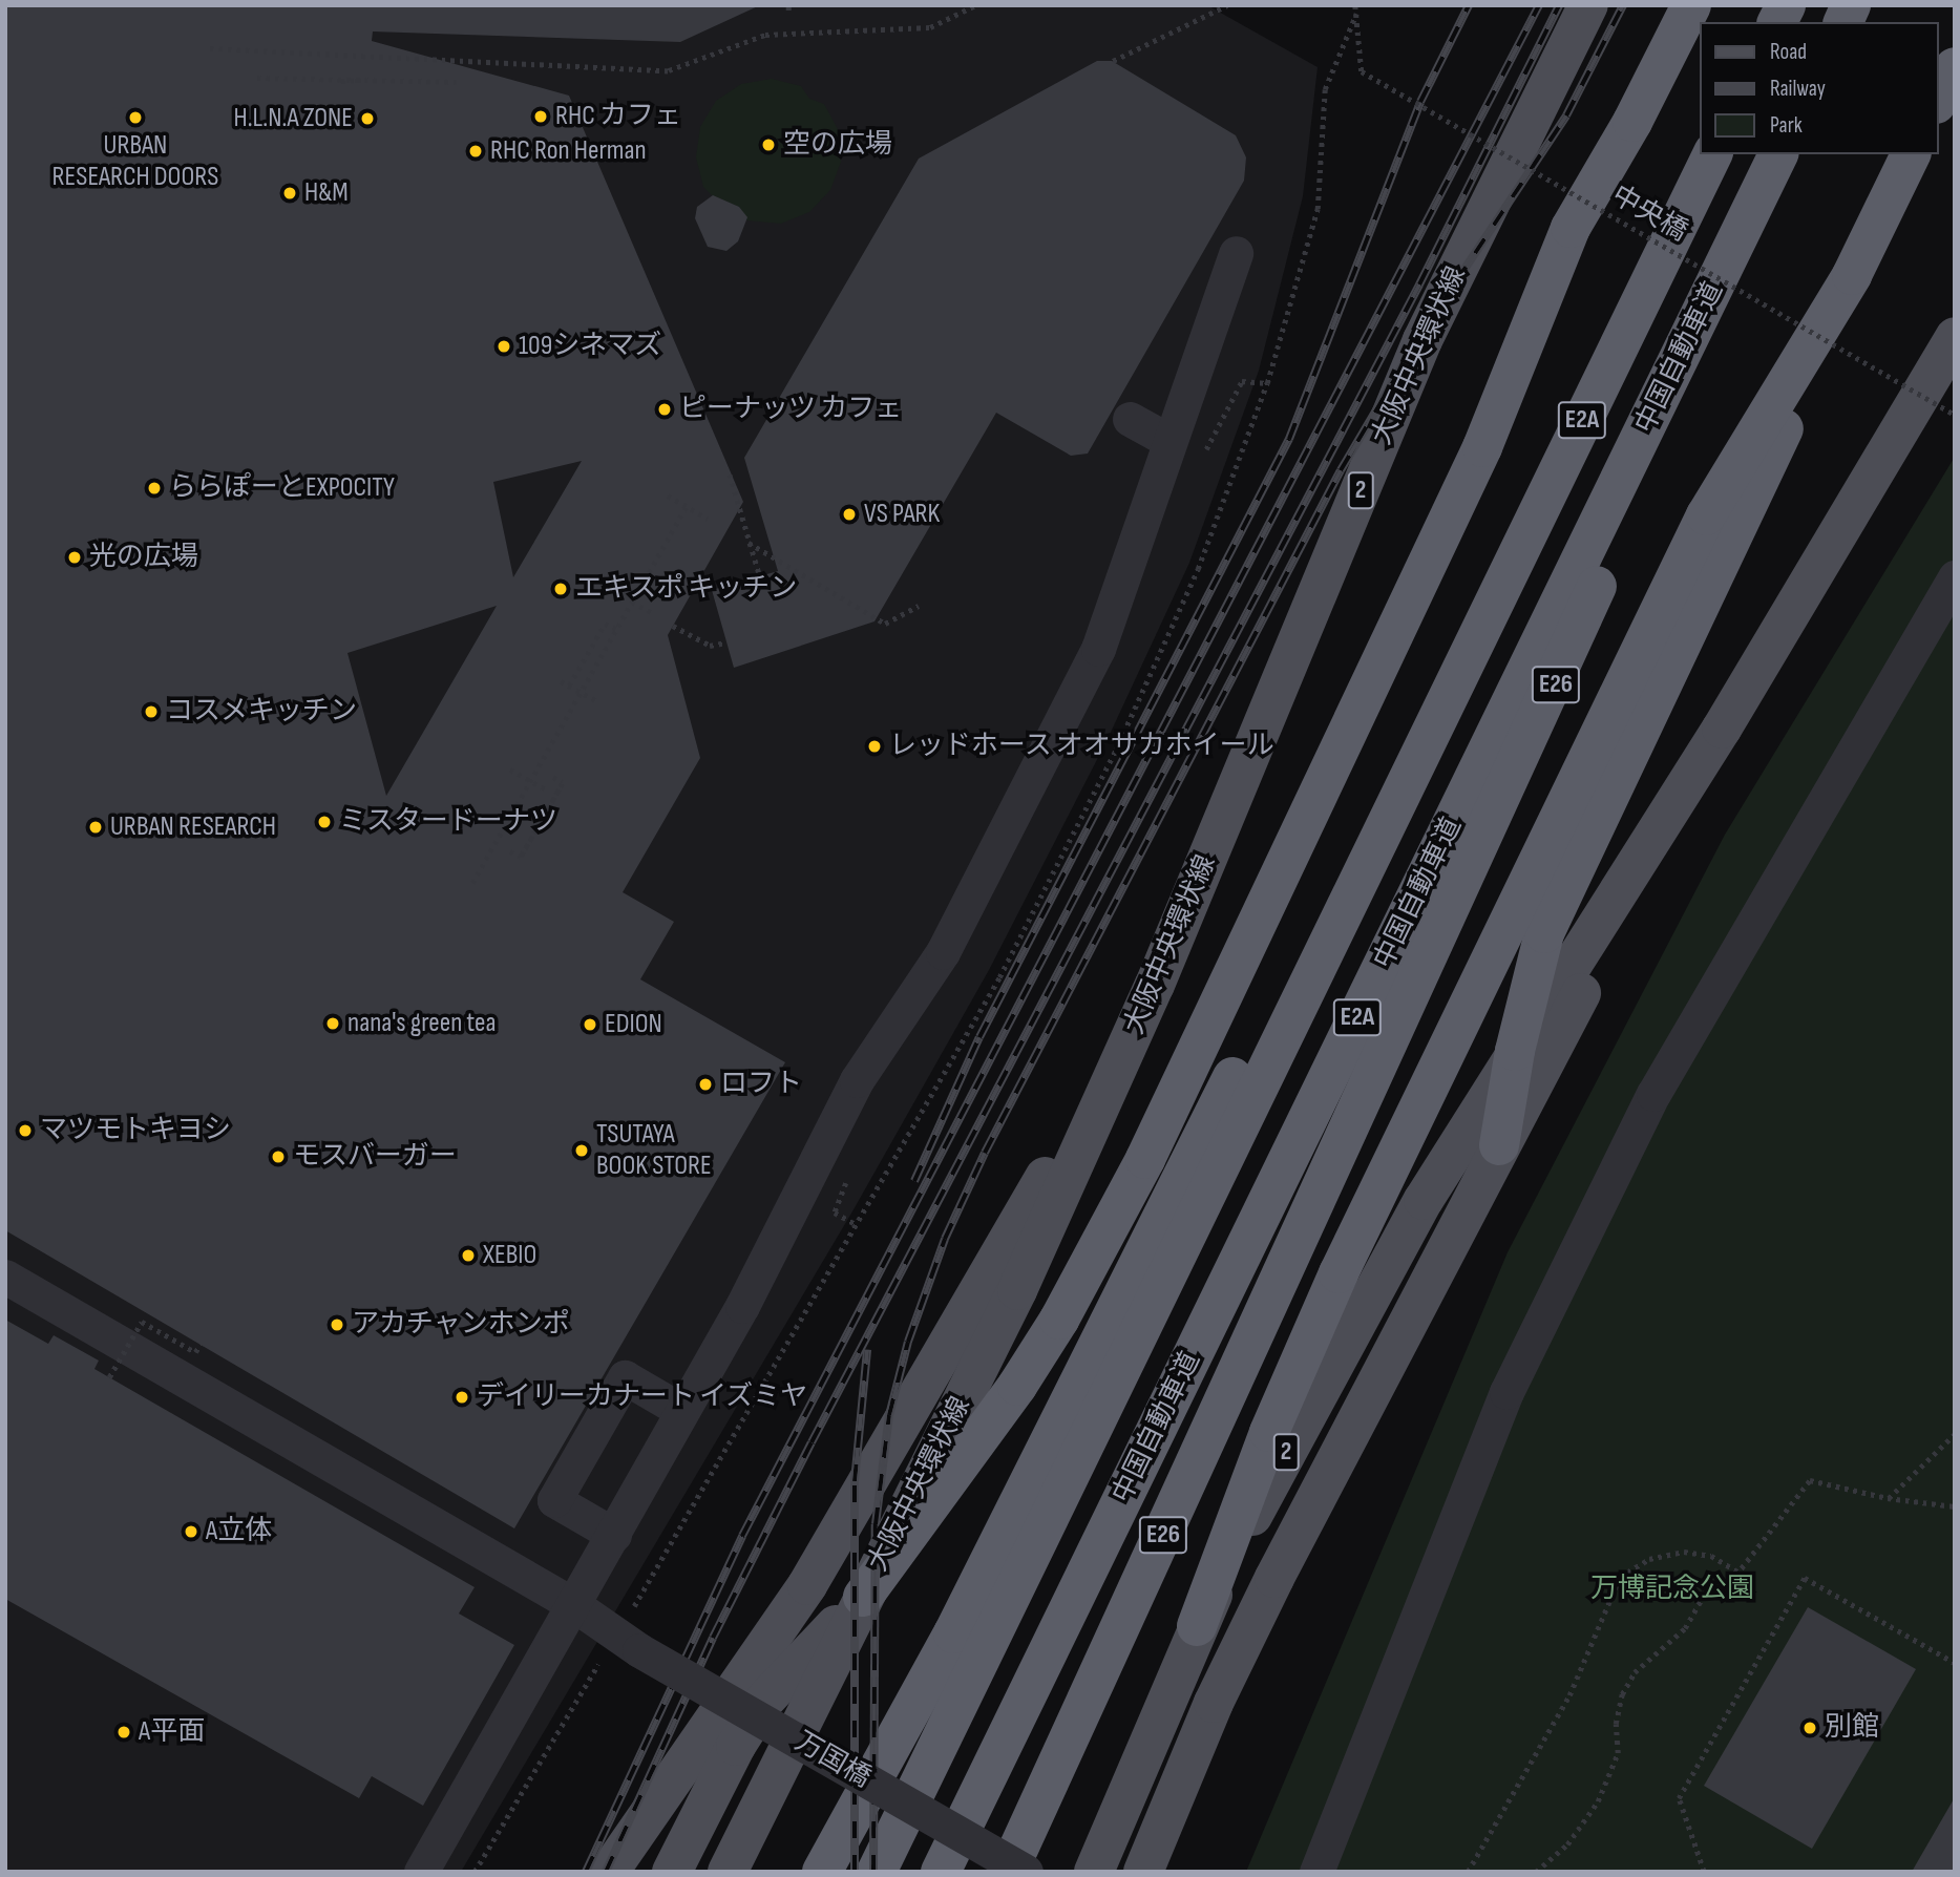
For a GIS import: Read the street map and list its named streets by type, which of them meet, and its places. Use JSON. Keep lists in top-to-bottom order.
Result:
{
  "streets": {
    "highway": ["中国自動車道", "E2A", "E26"],
    "main road": ["大阪中央環状線", "2"],
    "lane": ["万国橋"],
    "path": ["中央橋"]
  },
  "crossings": [
    ["中国自動車道", "E2A"],
    ["中国自動車道", "E26"]
  ],
  "parks": ["万博記念公園"],
  "places": [
    "RHC カフェ",
    "URBAN RESEARCH DOORS",
    "H.L.N.A ZONE",
    "空の広場",
    "RHC Ron Herman",
    "H&M",
    "109シネマズ",
    "ピーナッツ カフェ",
    "ららぽーとEXPOCITY",
    "VS PARK",
    "光の広場",
    "エキスポ キッチン",
    "コスメキッチン",
    "レッドホース オオサカホイール",
    "ミスタードーナツ",
    "URBAN RESEARCH",
    "nana's green tea",
    "EDION",
    "ロフト",
    "マツモトキヨシ",
    "TSUTAYA BOOK STORE",
    "モスバーガー",
    "XEBIO",
    "アカチャンホンポ",
    "デイリーカナート イズミヤ",
    "A立体",
    "別館",
    "A平面"
  ],
  "legend": ["Road", "Railway", "Park"]
}
